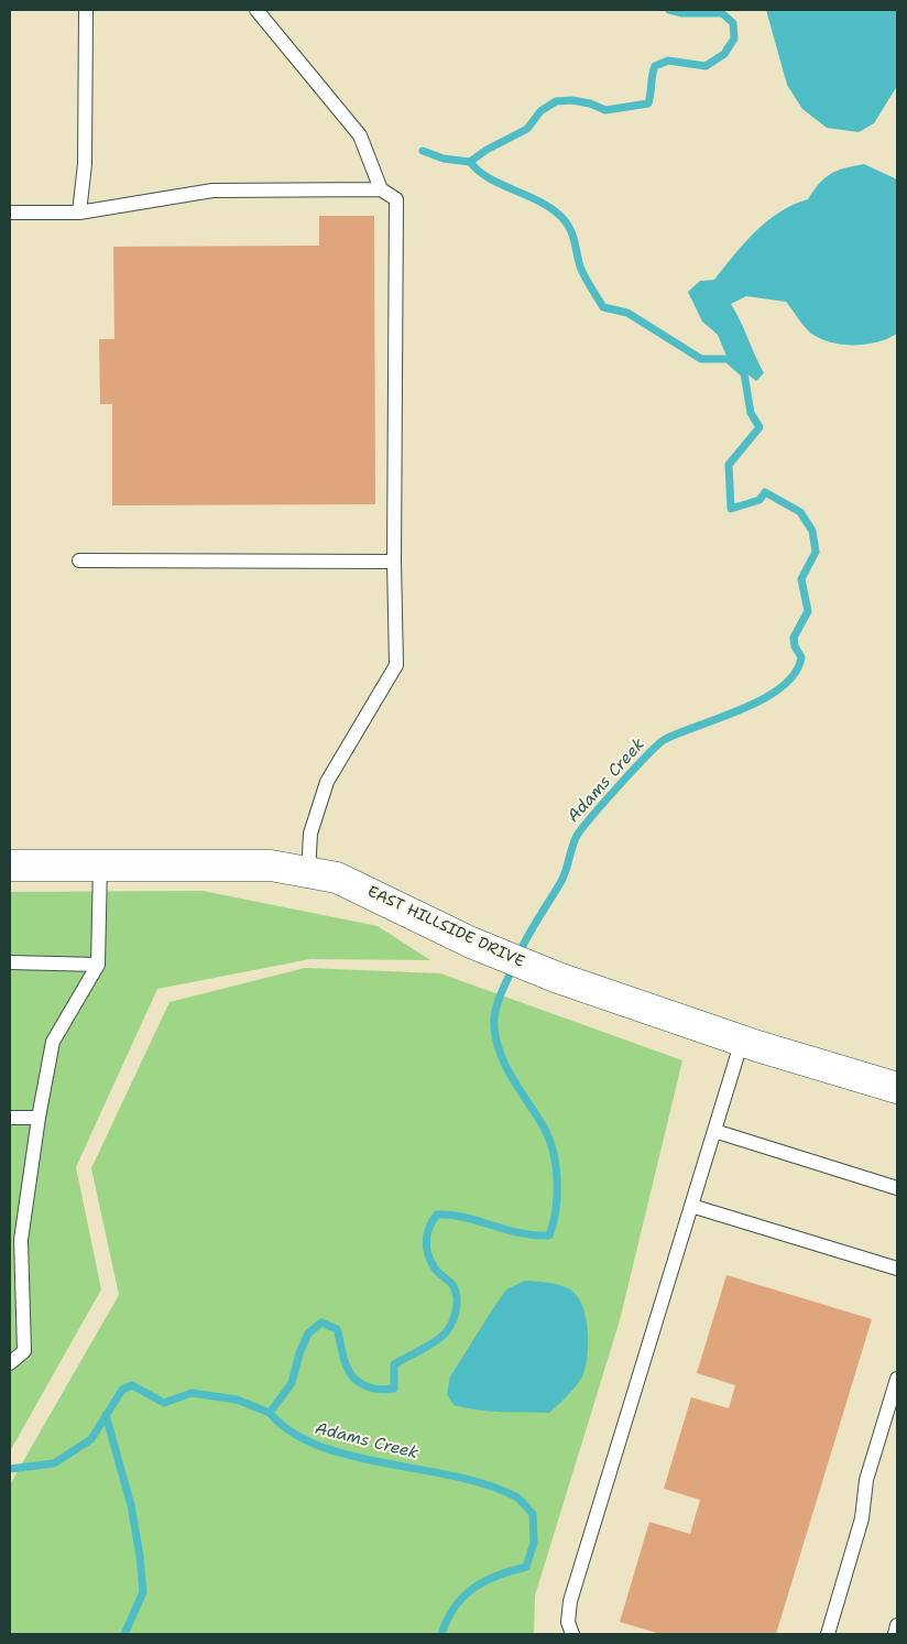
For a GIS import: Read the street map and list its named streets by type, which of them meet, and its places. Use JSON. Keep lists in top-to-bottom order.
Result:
{
  "streets": {
    "street": ["EAST HILLSIDE DRIVE"]
  },
  "water": ["Adams Creek"]
}
